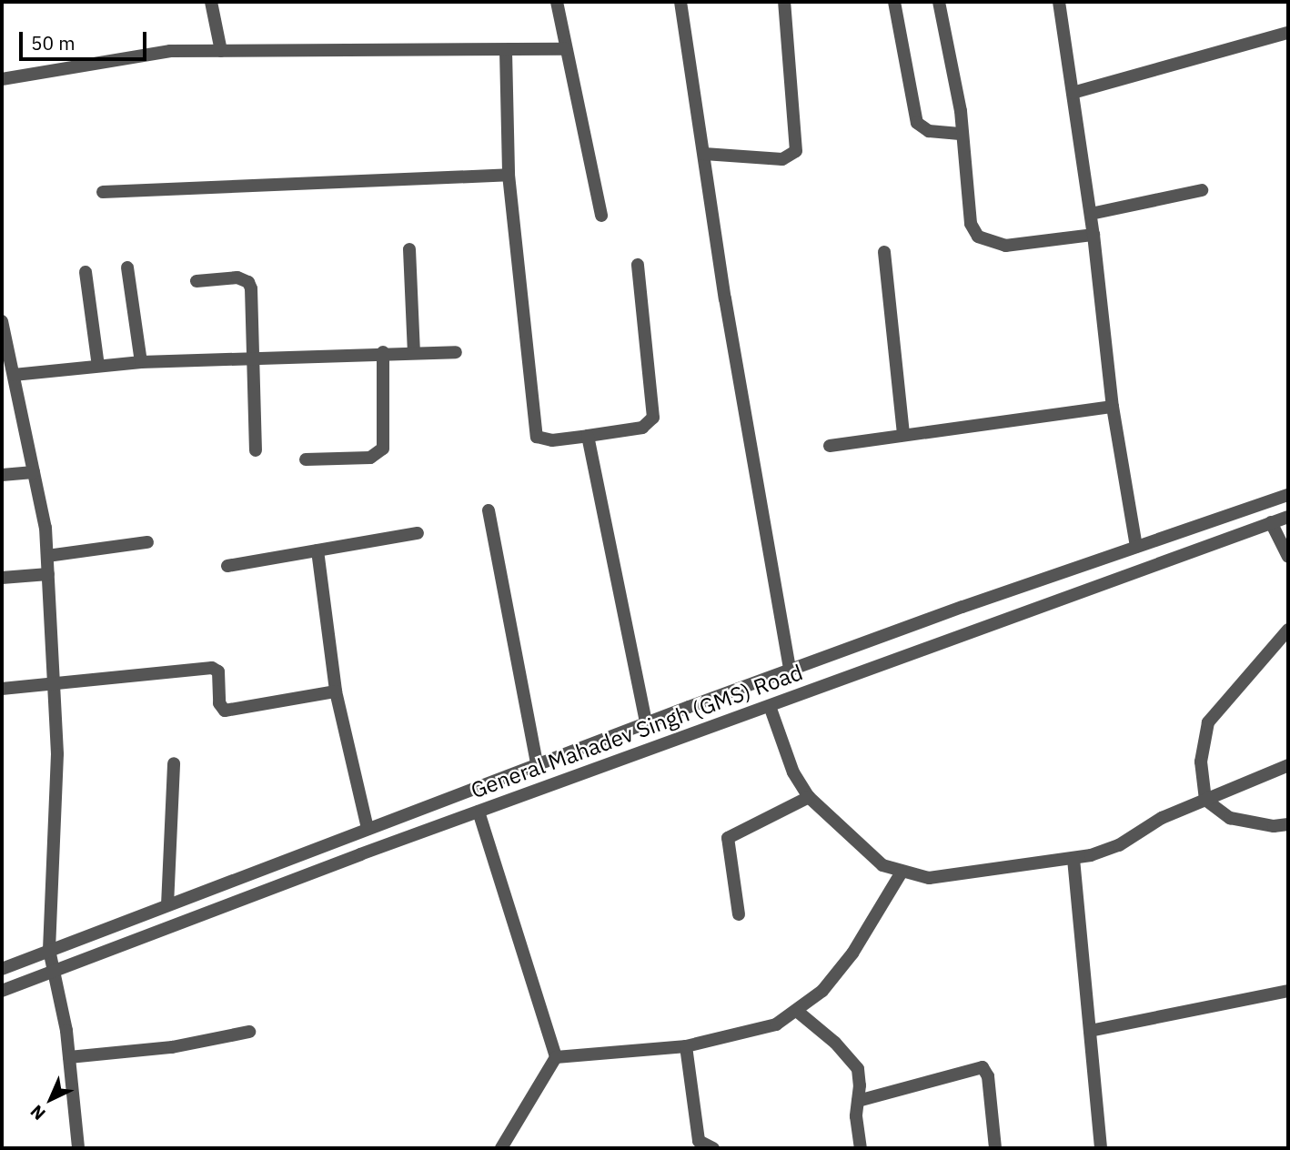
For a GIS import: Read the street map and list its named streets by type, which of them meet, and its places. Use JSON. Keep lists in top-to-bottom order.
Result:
{
  "streets": {
    "street": ["General Mahadev Singh (GMS) Road"]
  },
  "scale_bar": "50 m",
  "north": "bottom left"
}
